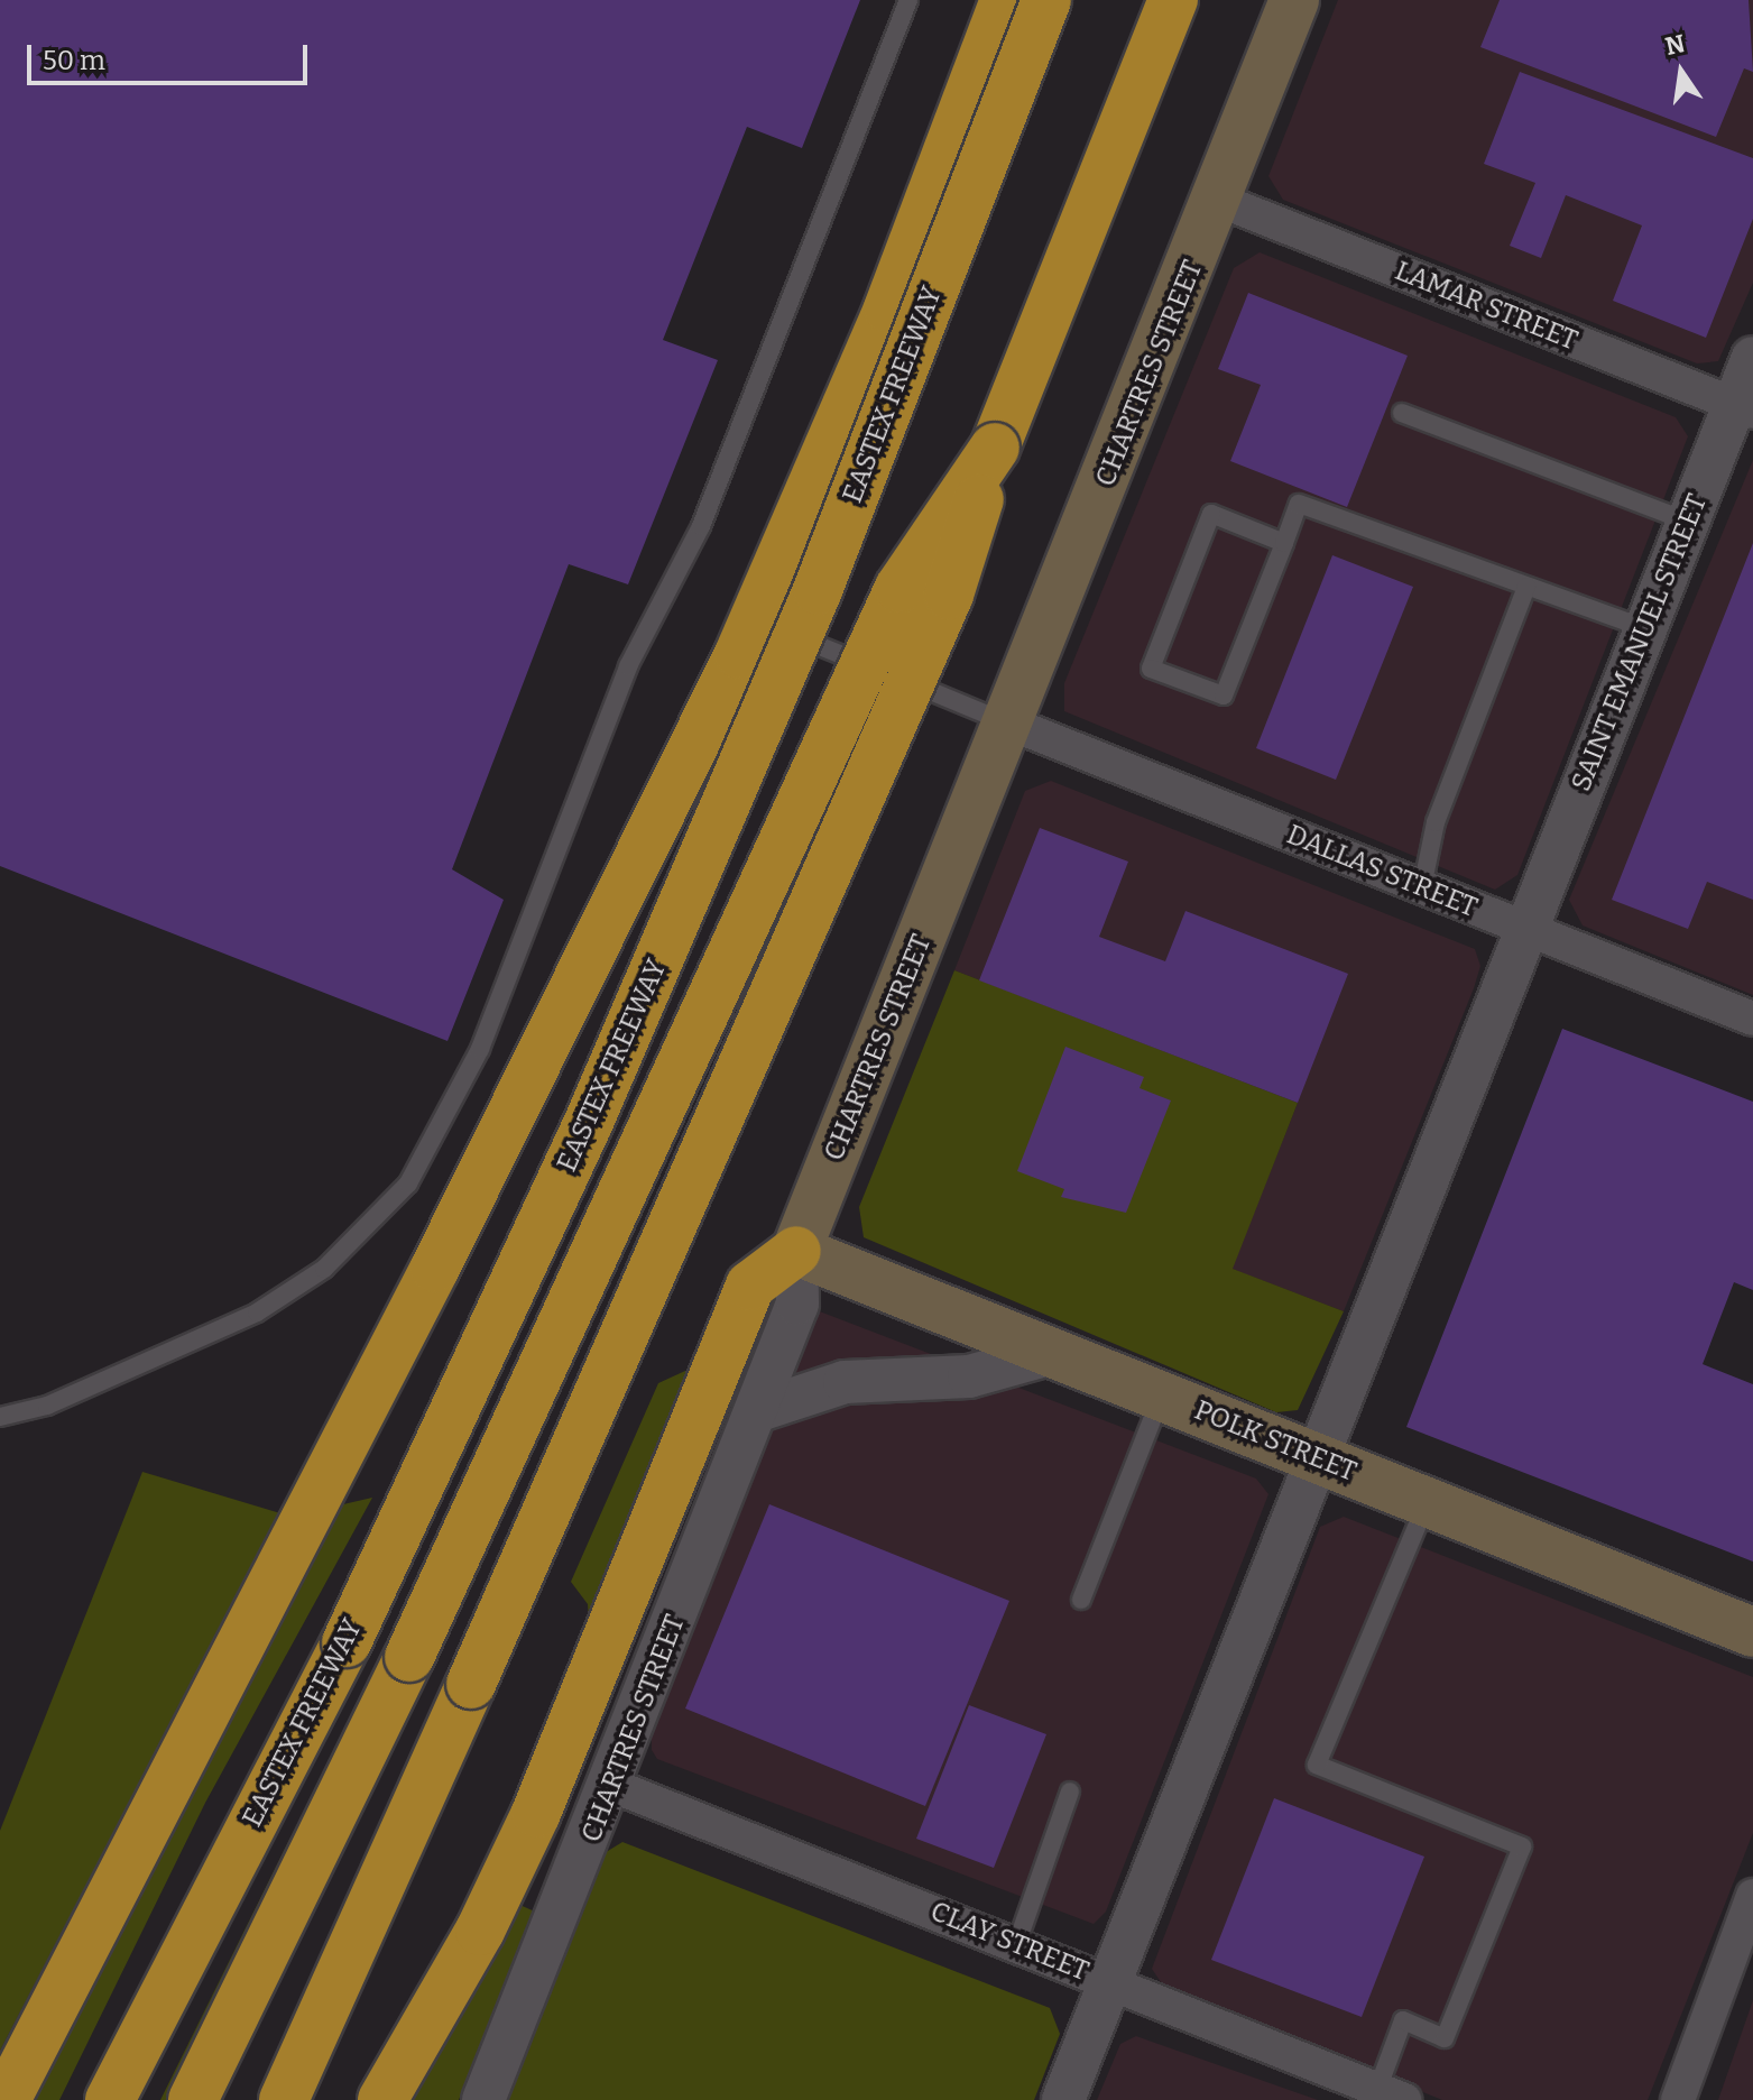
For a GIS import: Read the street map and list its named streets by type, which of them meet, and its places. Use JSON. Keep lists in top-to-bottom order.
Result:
{
  "streets": {
    "highway": ["EASTEX FREEWAY"],
    "main road": ["CHARTRES STREET", "POLK STREET"],
    "street": [
      "LAMAR STREET",
      "SAINT EMANUEL STREET",
      "DALLAS STREET",
      "CLAY STREET"
    ]
  },
  "crossings": [
    ["LAMAR STREET", "CHARTRES STREET"],
    ["LAMAR STREET", "SAINT EMANUEL STREET"],
    ["CHARTRES STREET", "DALLAS STREET"],
    ["CHARTRES STREET", "POLK STREET"],
    ["CHARTRES STREET", "CLAY STREET"],
    ["SAINT EMANUEL STREET", "DALLAS STREET"],
    ["SAINT EMANUEL STREET", "POLK STREET"],
    ["SAINT EMANUEL STREET", "CLAY STREET"]
  ],
  "scale_bar": "50 m",
  "north": "top"
}
